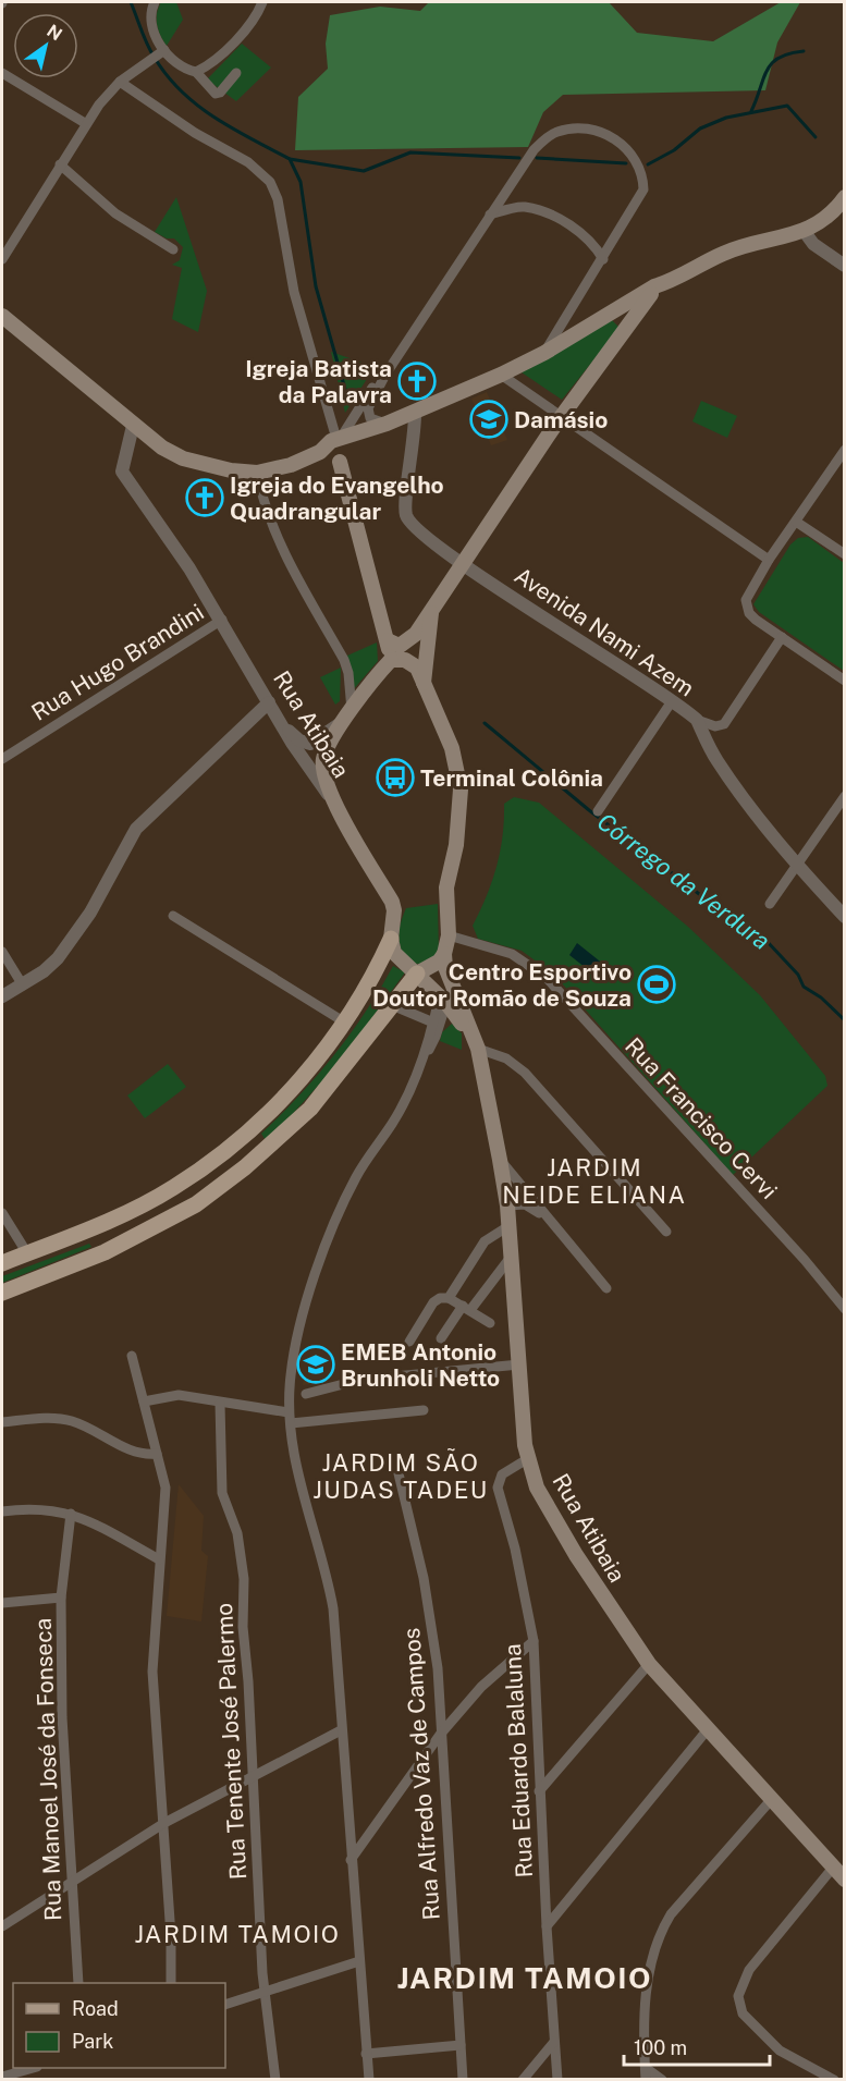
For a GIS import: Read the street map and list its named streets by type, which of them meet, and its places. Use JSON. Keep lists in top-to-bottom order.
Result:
{
  "streets": {
    "main road": ["Rua Atibaia"],
    "street": [
      "Avenida Nami Azem",
      "Rua Hugo Brandini",
      "Rua Francisco Cervi",
      "Rua Tenente José Palermo",
      "Rua Eduardo Balaluna",
      "Rua Manoel José da Fonseca",
      "Rua Alfredo Vaz de Campos"
    ]
  },
  "crossings": [
    ["Rua Hugo Brandini", "Rua Atibaia"],
    ["Rua Atibaia", "Rua Eduardo Balaluna"]
  ],
  "districts": [
    "JARDIM NEIDE ELIANA",
    "JARDIM SÃO JUDAS TADEU",
    "JARDIM TAMOIO",
    "JARDIM TAMOIO"
  ],
  "water": ["Córrego da Verdura"],
  "places": {
    "church": ["Igreja Batista da Palavra", "Igreja do Evangelho Quadrangular"],
    "school or university": ["Damásio", "EMEB Antonio Brunholi Netto"],
    "bus stop": ["Terminal Colônia"],
    "sports": ["Centro Esportivo Doutor Romão de Souza"]
  },
  "legend": ["Road", "Park"],
  "scale_bar": "100 m",
  "north": "top right"
}
